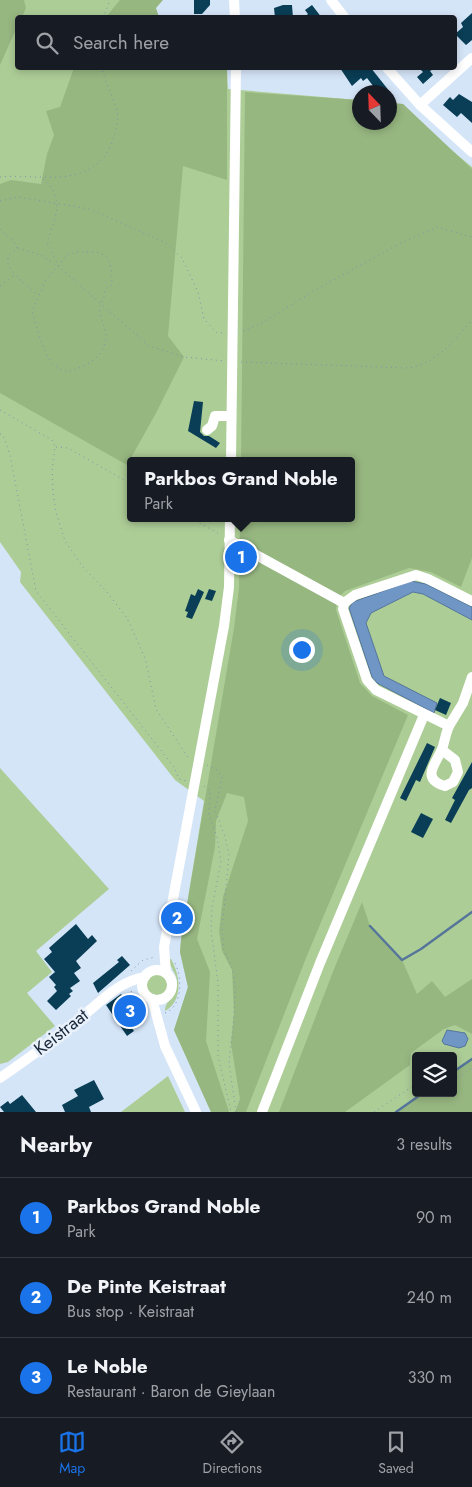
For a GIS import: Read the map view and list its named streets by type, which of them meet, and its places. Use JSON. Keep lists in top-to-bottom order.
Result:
{
  "streets": {
    "street": ["Keistraat"]
  },
  "north": "top left",
  "page": {
    "search": "Search here",
    "popup": ["Parkbos Grand Noble", "Park"],
    "pins": ["1", "2", "3"],
    "heading": ["Nearby", "3 results"],
    "list": [
      {
        "mark": "1",
        "name": "Parkbos Grand Noble",
        "note": "Park",
        "value": "90 m"
      },
      {
        "mark": "2",
        "name": "De Pinte Keistraat",
        "note": "Bus stop · Keistraat",
        "value": "240 m"
      },
      {
        "mark": "3",
        "name": "Le Noble",
        "note": "Restaurant · Baron de Gieylaan",
        "value": "330 m"
      }
    ],
    "nav": ["Map", "Directions", "Saved"]
  }
}
